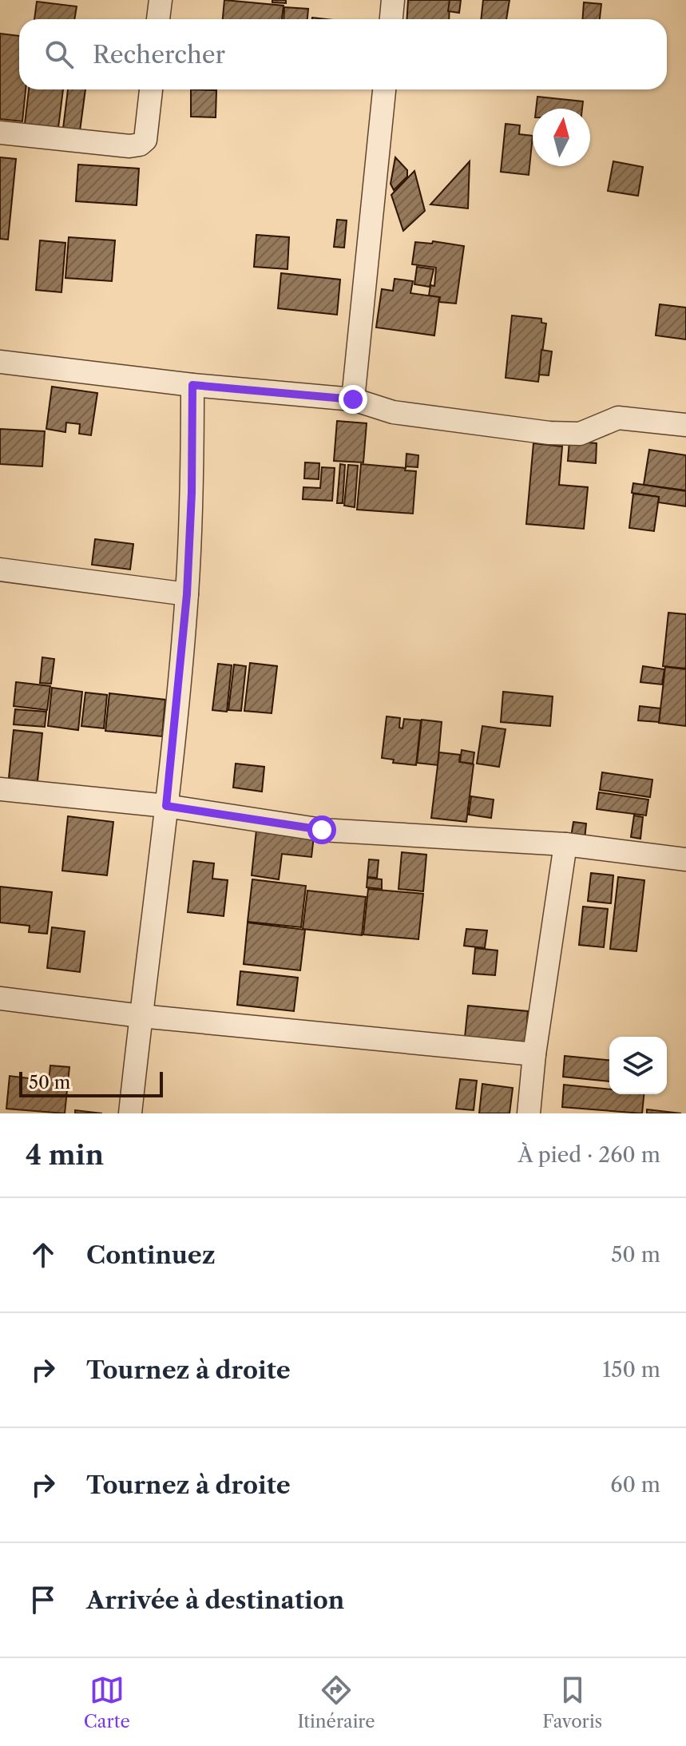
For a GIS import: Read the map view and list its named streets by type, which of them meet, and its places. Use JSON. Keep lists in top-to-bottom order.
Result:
{
  "scale_bar": "50 m",
  "north": "top",
  "page": {
    "search": "Rechercher",
    "scale": "50 m",
    "heading": ["4 min", "À pied · 260 m"],
    "list": [
      ["Continuez", "50 m"],
      ["Tournez à droite", "150 m"],
      ["Tournez à droite", "60 m"],
      "Arrivée à destination"
    ],
    "nav": ["Carte", "Itinéraire", "Favoris"]
  }
}
